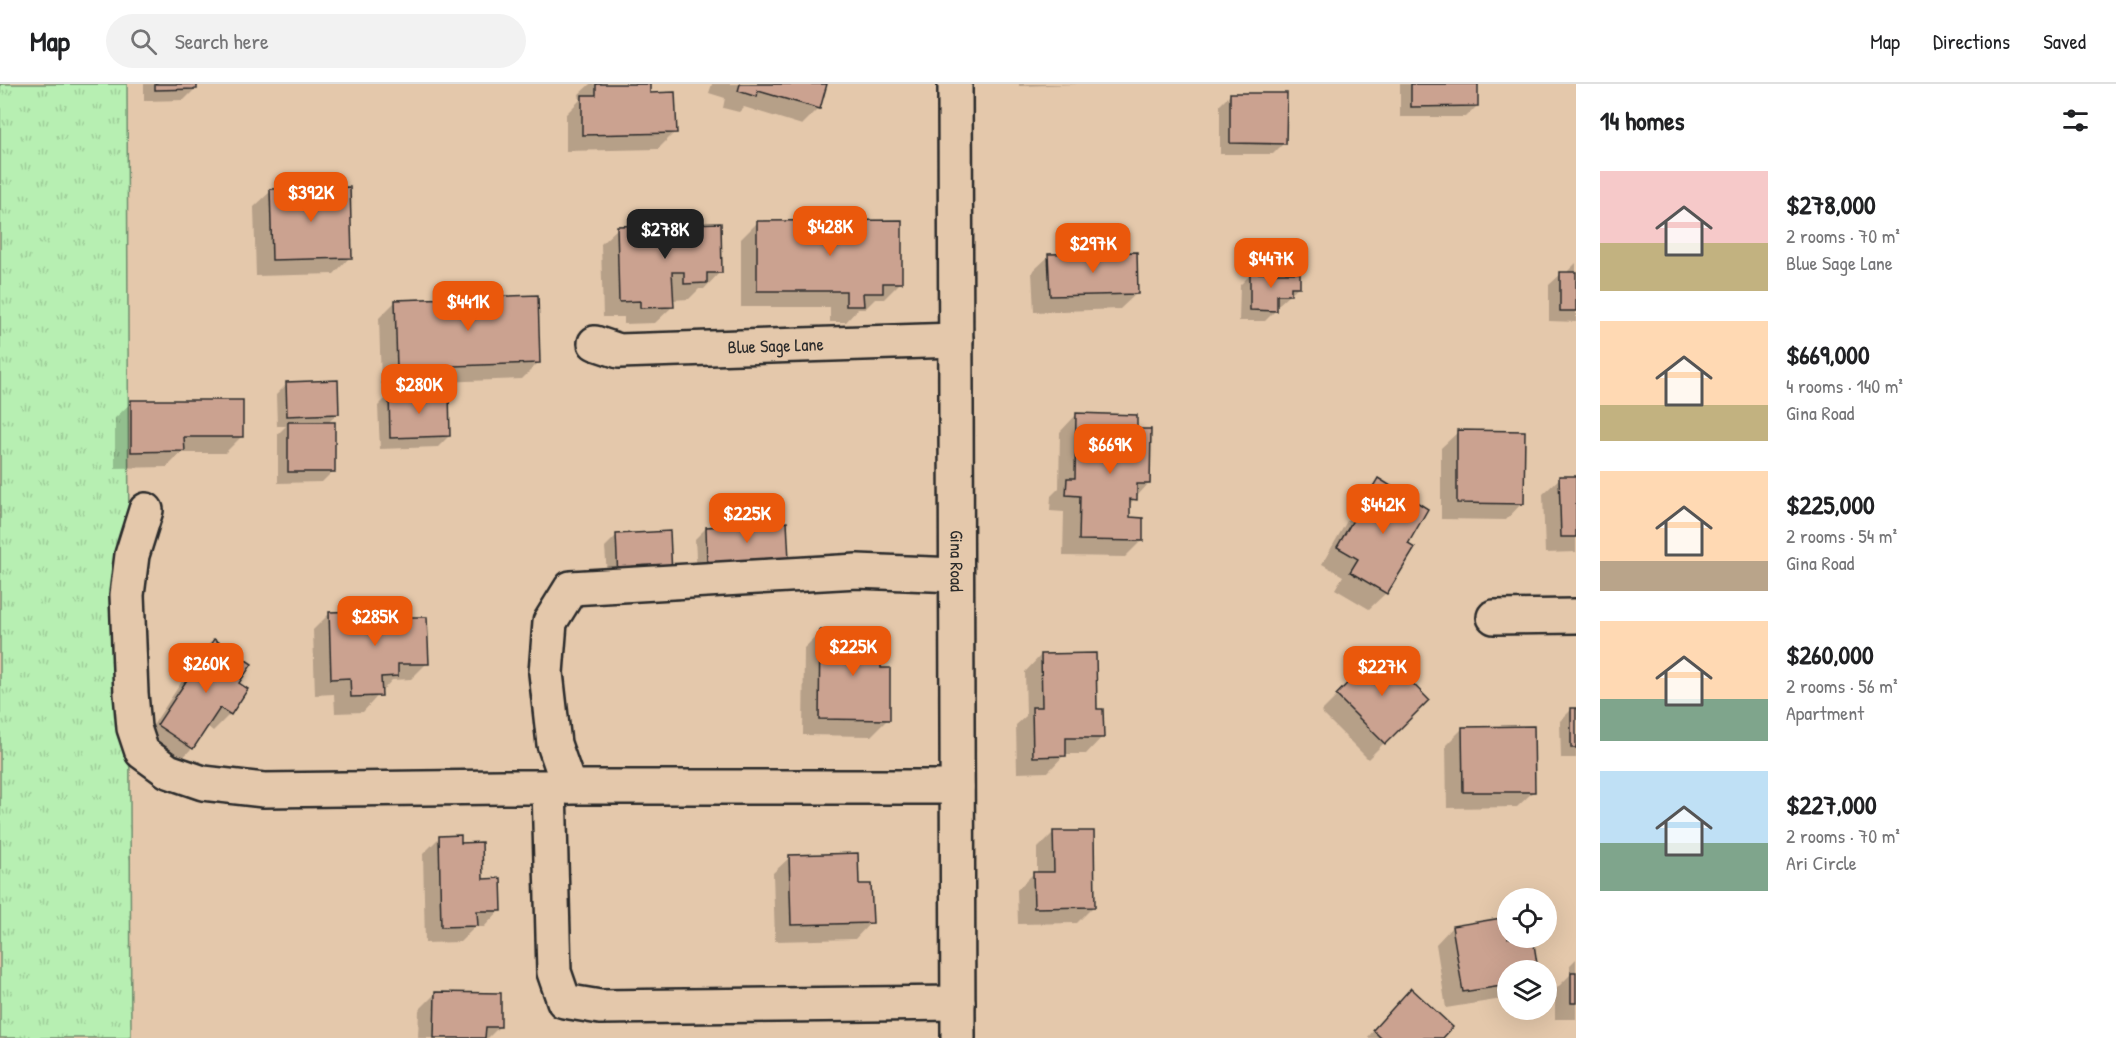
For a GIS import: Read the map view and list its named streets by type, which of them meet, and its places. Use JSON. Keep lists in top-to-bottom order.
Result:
{
  "streets": {
    "street": ["Blue Sage Lane", "Gina Road"]
  },
  "crossings": [
    ["Blue Sage Lane", "Gina Road"]
  ],
  "page": {
    "header": "Map",
    "search": "Search here",
    "nav": ["Map", "Directions", "Saved"],
    "heading": "14 homes",
    "list": [
      {
        "name": "$278,000",
        "note": "2 rooms · 70 m² · Blue Sage Lane"
      },
      {
        "name": "$669,000",
        "note": "4 rooms · 140 m² · Gina Road"
      },
      {
        "name": "$225,000",
        "note": "2 rooms · 54 m² · Gina Road"
      },
      {
        "name": "$260,000",
        "note": "2 rooms · 56 m² · Apartment"
      },
      {
        "name": "$227,000",
        "note": "2 rooms · 70 m² · Ari Circle"
      }
    ],
    "price": [
      "$392K",
      "$428K",
      "$278K",
      "$297K",
      "$447K",
      "$441K",
      "$280K",
      "$669K",
      "$442K",
      "$225K",
      "$285K",
      "$225K",
      "$260K",
      "$227K"
    ]
  }
}
